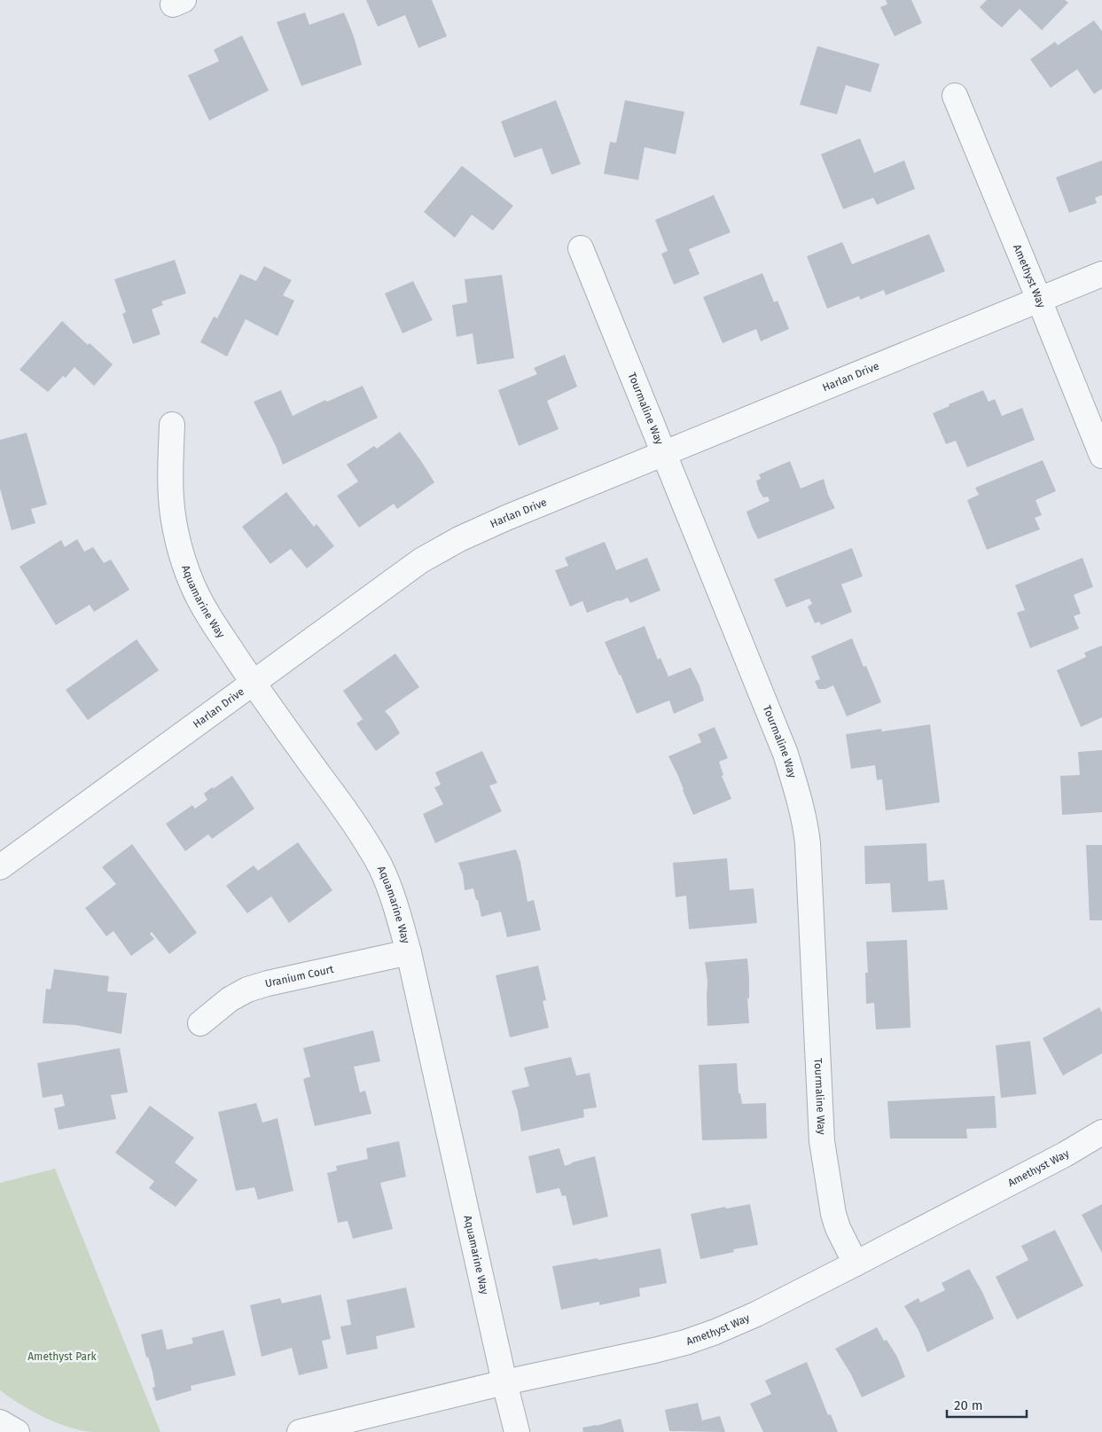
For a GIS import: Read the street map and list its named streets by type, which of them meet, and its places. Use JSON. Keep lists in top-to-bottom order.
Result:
{
  "streets": {
    "street": [
      "Amethyst Way",
      "Harlan Drive",
      "Tourmaline Way",
      "Aquamarine Way",
      "Uranium Court"
    ]
  },
  "crossings": [
    ["Amethyst Way", "Harlan Drive"],
    ["Amethyst Way", "Tourmaline Way"],
    ["Amethyst Way", "Aquamarine Way"],
    ["Harlan Drive", "Tourmaline Way"],
    ["Harlan Drive", "Aquamarine Way"],
    ["Aquamarine Way", "Uranium Court"]
  ],
  "parks": ["Amethyst Park"],
  "scale_bar": "20 m"
}
